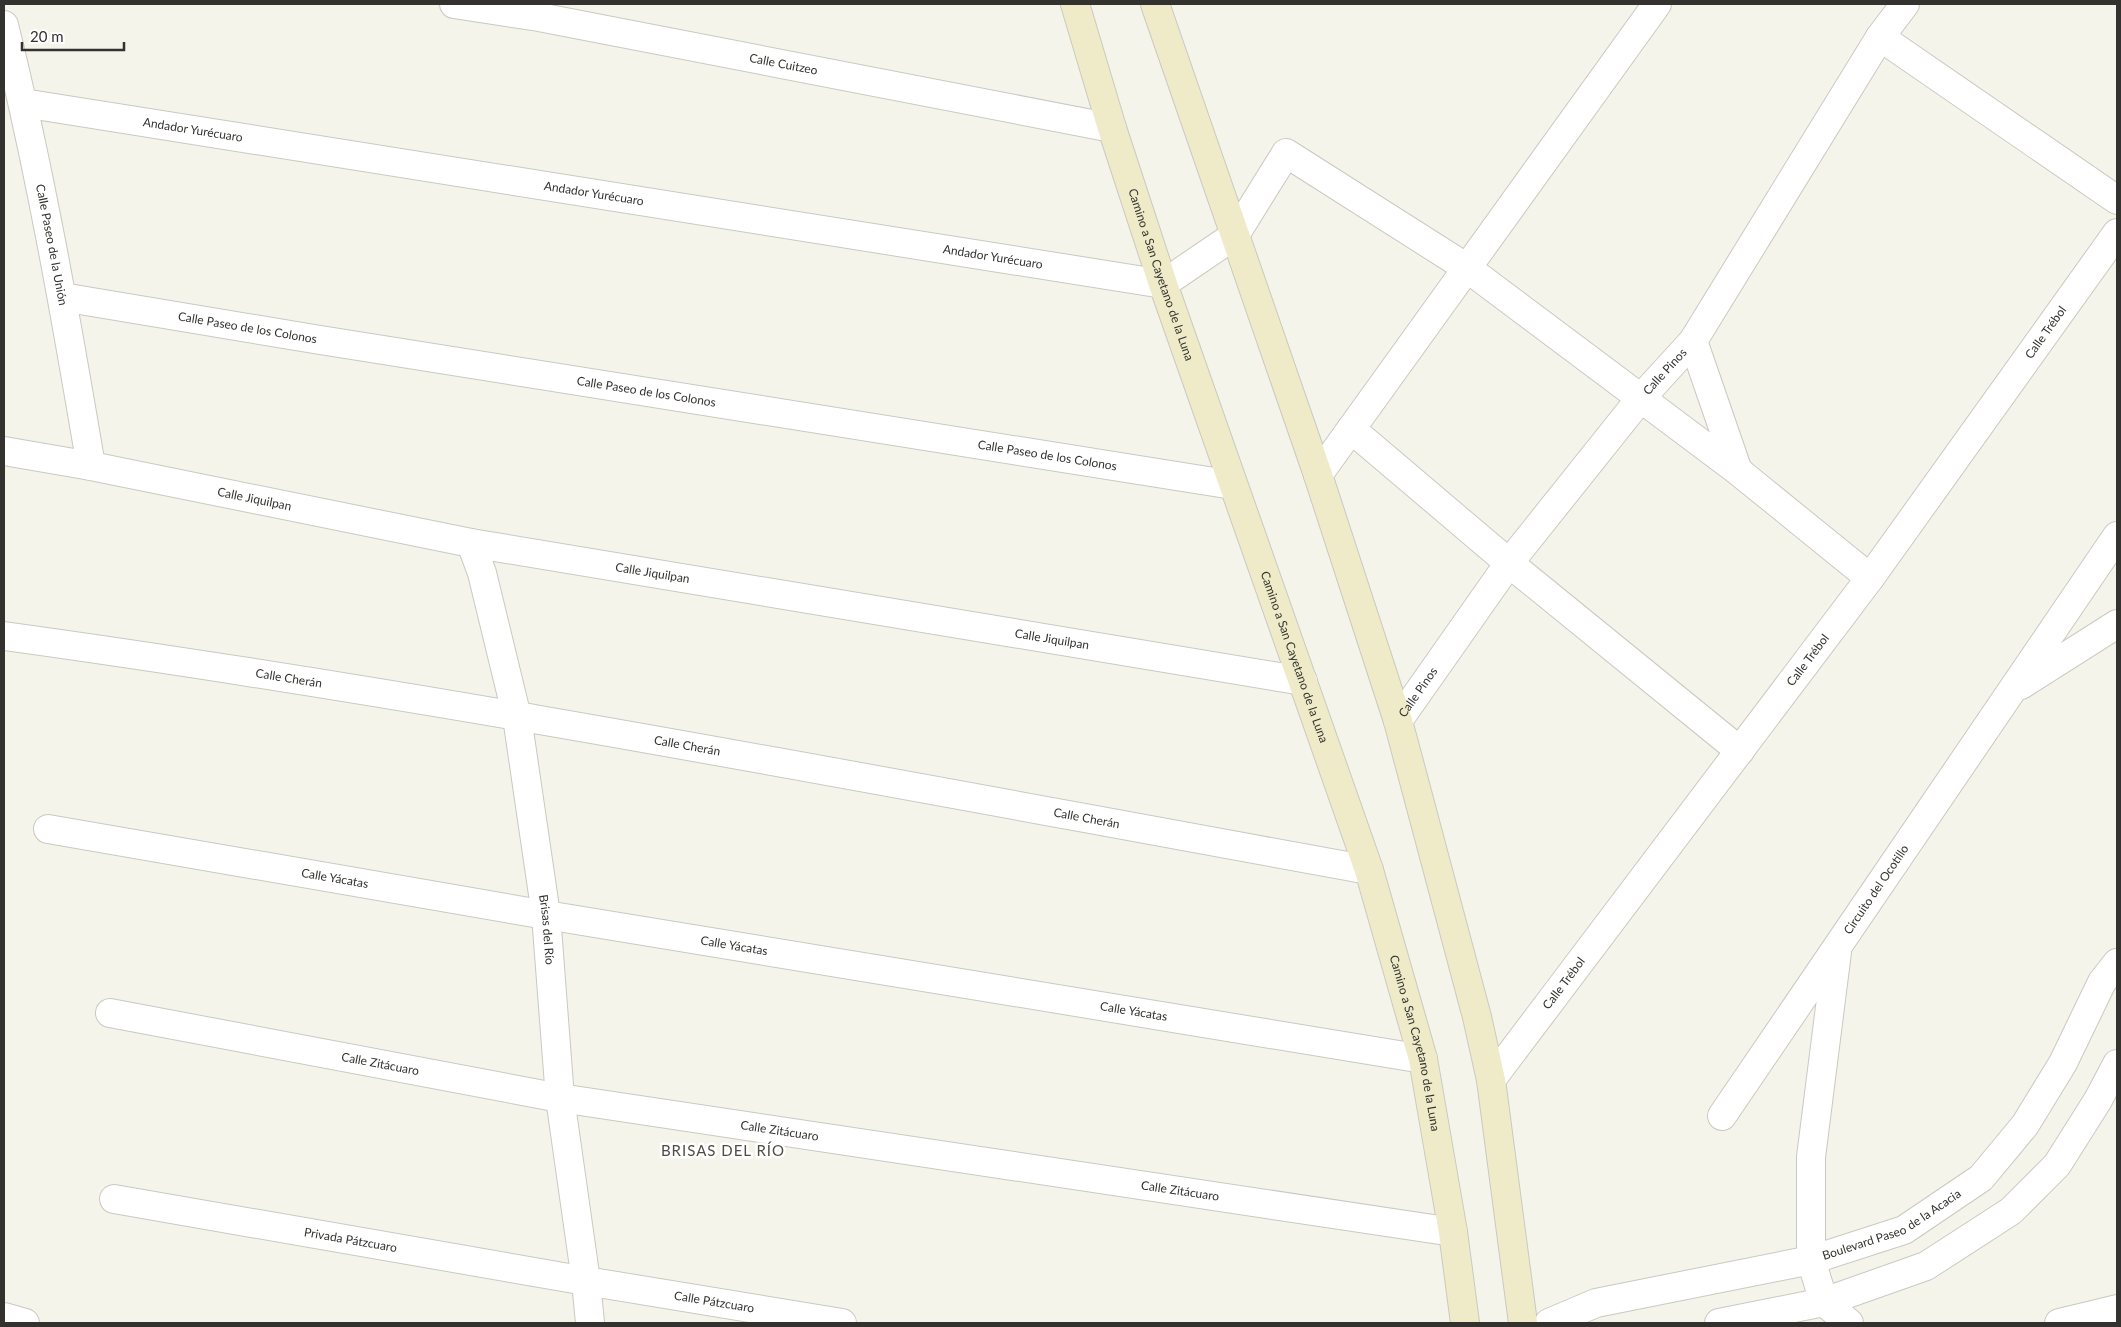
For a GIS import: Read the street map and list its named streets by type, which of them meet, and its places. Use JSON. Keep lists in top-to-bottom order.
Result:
{
  "streets": {
    "street": [
      "Calle Cuitzeo",
      "Andador Yurécuaro",
      "Calle Paseo de la Unión",
      "Camino a San Cayetano de la Luna",
      "Calle Paseo de los Colonos",
      "Calle Trébol",
      "Calle Pinos",
      "Calle Jiquilpan",
      "Calle Cherán",
      "Calle Yácatas",
      "Circuito del Ocotillo",
      "Brisas del Río",
      "Calle Zitácuaro",
      "Boulevard Paseo de la Acacia",
      "Privada Pátzcuaro",
      "Calle Pátzcuaro"
    ]
  },
  "crossings": [
    ["Calle Cuitzeo", "Camino a San Cayetano de la Luna"],
    ["Andador Yurécuaro", "Calle Paseo de la Unión"],
    ["Andador Yurécuaro", "Camino a San Cayetano de la Luna"],
    ["Calle Paseo de la Unión", "Calle Paseo de los Colonos"],
    ["Calle Paseo de la Unión", "Calle Jiquilpan"],
    ["Camino a San Cayetano de la Luna", "Calle Paseo de los Colonos"],
    ["Camino a San Cayetano de la Luna", "Calle Jiquilpan"],
    ["Camino a San Cayetano de la Luna", "Calle Cherán"],
    ["Camino a San Cayetano de la Luna", "Calle Yácatas"],
    ["Camino a San Cayetano de la Luna", "Calle Zitácuaro"],
    ["Calle Jiquilpan", "Brisas del Río"],
    ["Calle Cherán", "Brisas del Río"],
    ["Calle Yácatas", "Brisas del Río"],
    ["Circuito del Ocotillo", "Boulevard Paseo de la Acacia"],
    ["Brisas del Río", "Calle Zitácuaro"],
    ["Brisas del Río", "Privada Pátzcuaro"],
    ["Brisas del Río", "Calle Pátzcuaro"],
    ["Privada Pátzcuaro", "Calle Pátzcuaro"]
  ],
  "districts": ["BRISAS DEL RÍO"],
  "scale_bar": "20 m"
}
